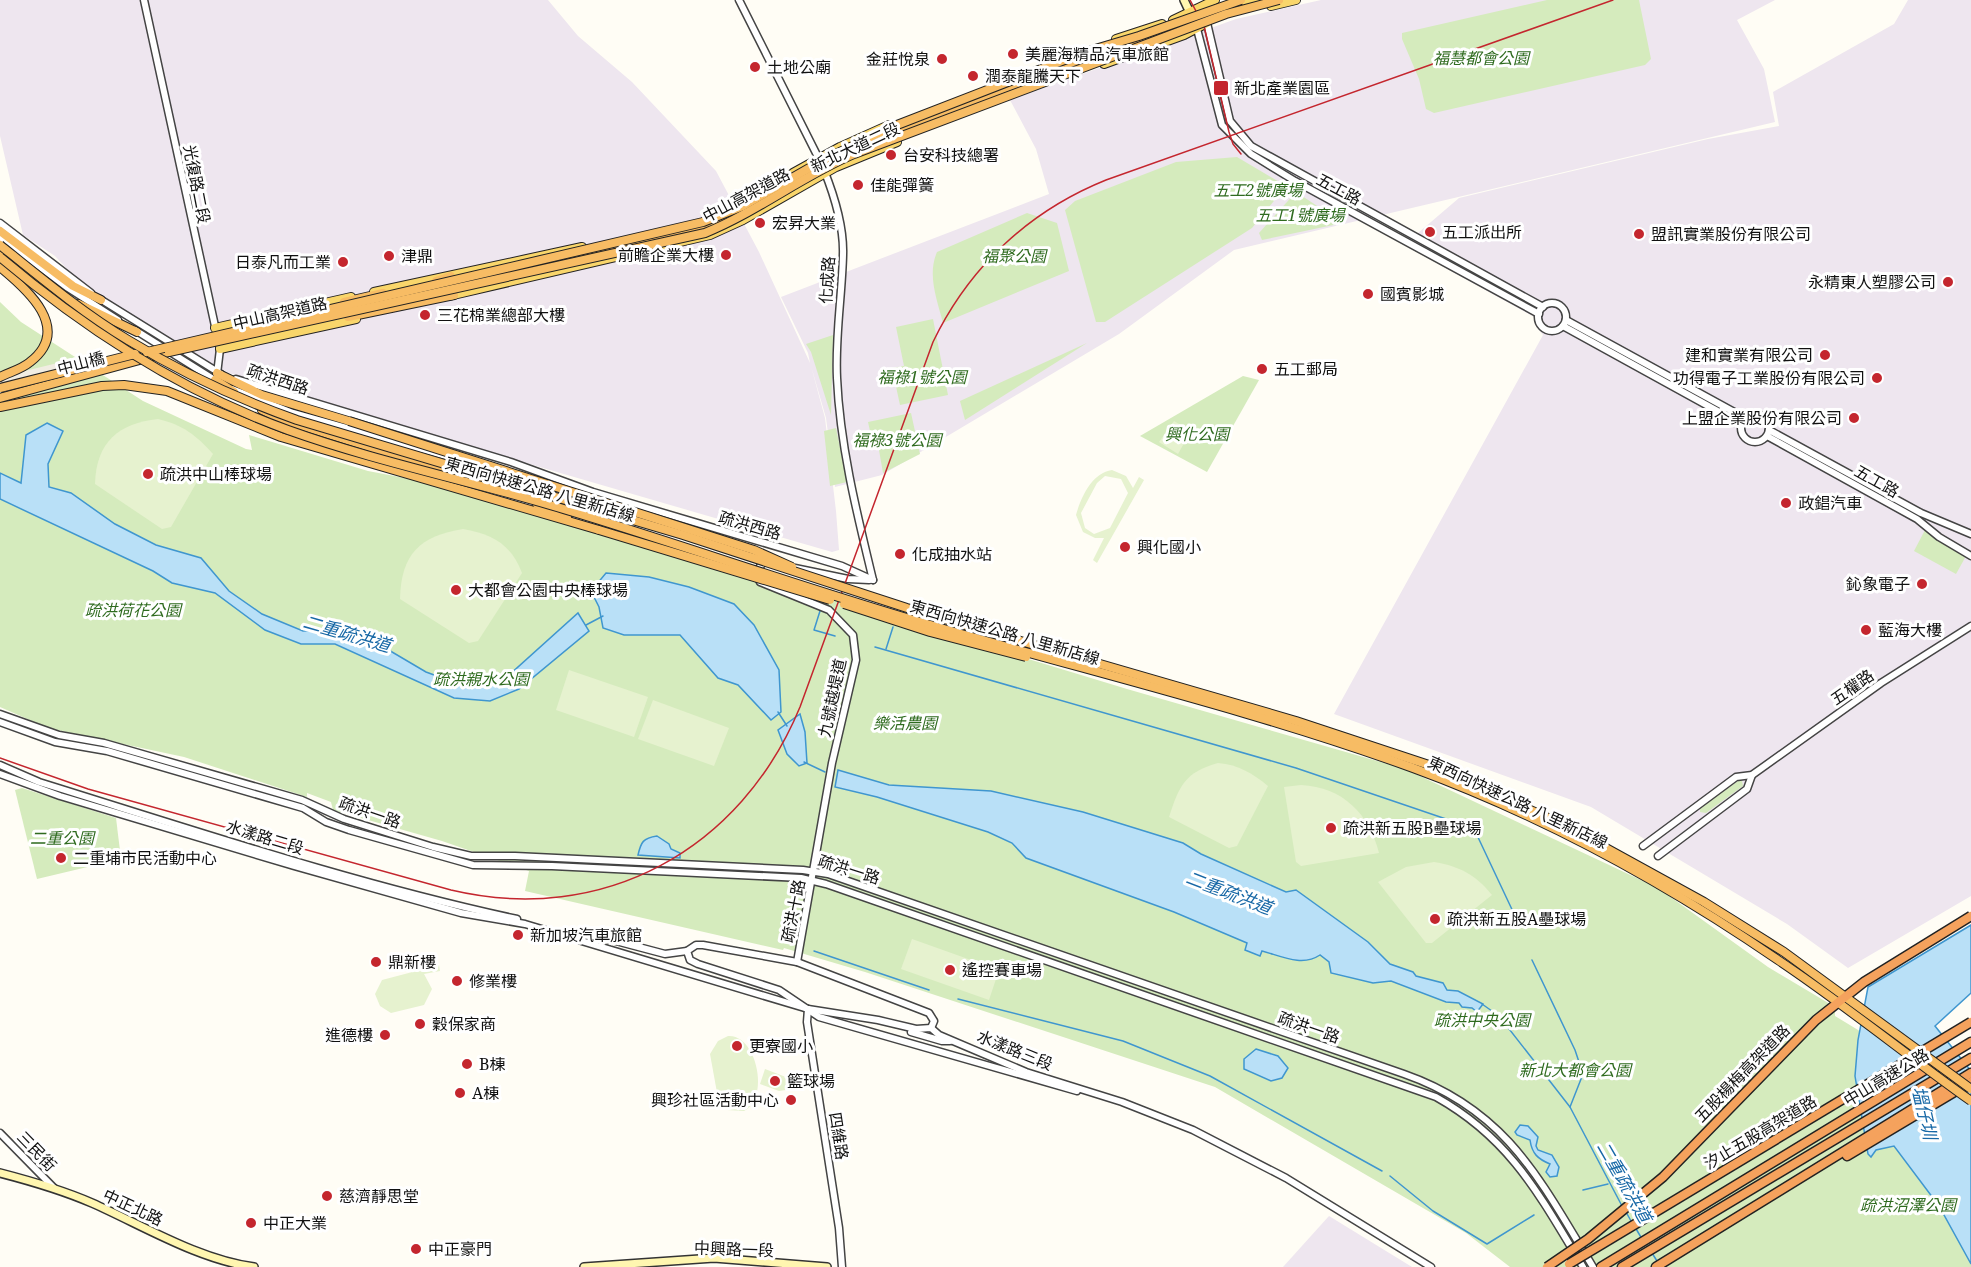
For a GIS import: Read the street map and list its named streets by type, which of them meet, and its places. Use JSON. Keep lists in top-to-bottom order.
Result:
{
  "streets": {
    "highway": [
      "中山高架道路",
      "中山橋",
      "東西向快速公路 八里新店線",
      "五股楊梅高架道路",
      "中山高速公路",
      "汐止五股高架道路"
    ],
    "main road": ["新北大道二段", "中正北路", "中興路一段"],
    "street": [
      "光復路二段",
      "五工路",
      "化成路",
      "疏洪西路",
      "五權路",
      "九號越堤道",
      "疏洪一路",
      "水漾路二段",
      "疏洪十路",
      "水漾路三段",
      "四維路",
      "三民街"
    ]
  },
  "crossings": [
    ["新北大道二段", "光復路二段"],
    ["新北大道二段", "五工路"],
    ["新北大道二段", "化成路"],
    ["光復路二段", "疏洪西路"],
    ["中山高架道路", "中山橋"],
    ["化成路", "疏洪西路"],
    ["化成路", "九號越堤道"],
    ["疏洪西路", "九號越堤道"],
    ["九號越堤道", "疏洪十路"],
    ["疏洪一路", "疏洪十路"],
    ["水漾路二段", "水漾路三段"],
    ["水漾路三段", "四維路"],
    ["三民街", "中正北路"]
  ],
  "water": ["二重疏洪道", "塭仔圳"],
  "parks": [
    "福慧都會公園",
    "五工2號廣場",
    "五工1號廣場",
    "福聚公園",
    "福祿1號公園",
    "興化公園",
    "福祿3號公園",
    "疏洪荷花公園",
    "疏洪親水公園",
    "樂活農園",
    "二重公園",
    "疏洪中央公園",
    "新北大都會公園",
    "疏洪沼澤公園"
  ],
  "places": {
    "other": [
      "美麗海精品汽車旅館",
      "金莊悅泉",
      "土地公廟",
      "潤泰龍騰天下",
      "台安科技總署",
      "佳能彈簧",
      "宏昇大業",
      "五工派出所",
      "盟訊實業股份有限公司",
      "前瞻企業大樓",
      "津鼎",
      "日泰凡而工業",
      "永精東人塑膠公司",
      "國賓影城",
      "三花棉業總部大樓",
      "建和實業有限公司",
      "五工郵局",
      "功得電子工業股份有限公司",
      "上盟企業股份有限公司",
      "疏洪中山棒球場",
      "政錩汽車",
      "興化國小",
      "化成抽水站",
      "鈊象電子",
      "大都會公園中央棒球場",
      "藍海大樓",
      "疏洪新五股B壘球場",
      "二重埔市民活動中心",
      "疏洪新五股A壘球場",
      "新加坡汽車旅館",
      "鼎新樓",
      "遙控賽車場",
      "修業樓",
      "穀保家商",
      "進德樓",
      "更寮國小",
      "B棟",
      "籃球場",
      "A棟",
      "興珍社區活動中心",
      "慈濟靜思堂",
      "中正大業",
      "中正豪門"
    ],
    "transit": ["新北產業園區"]
  }
}
